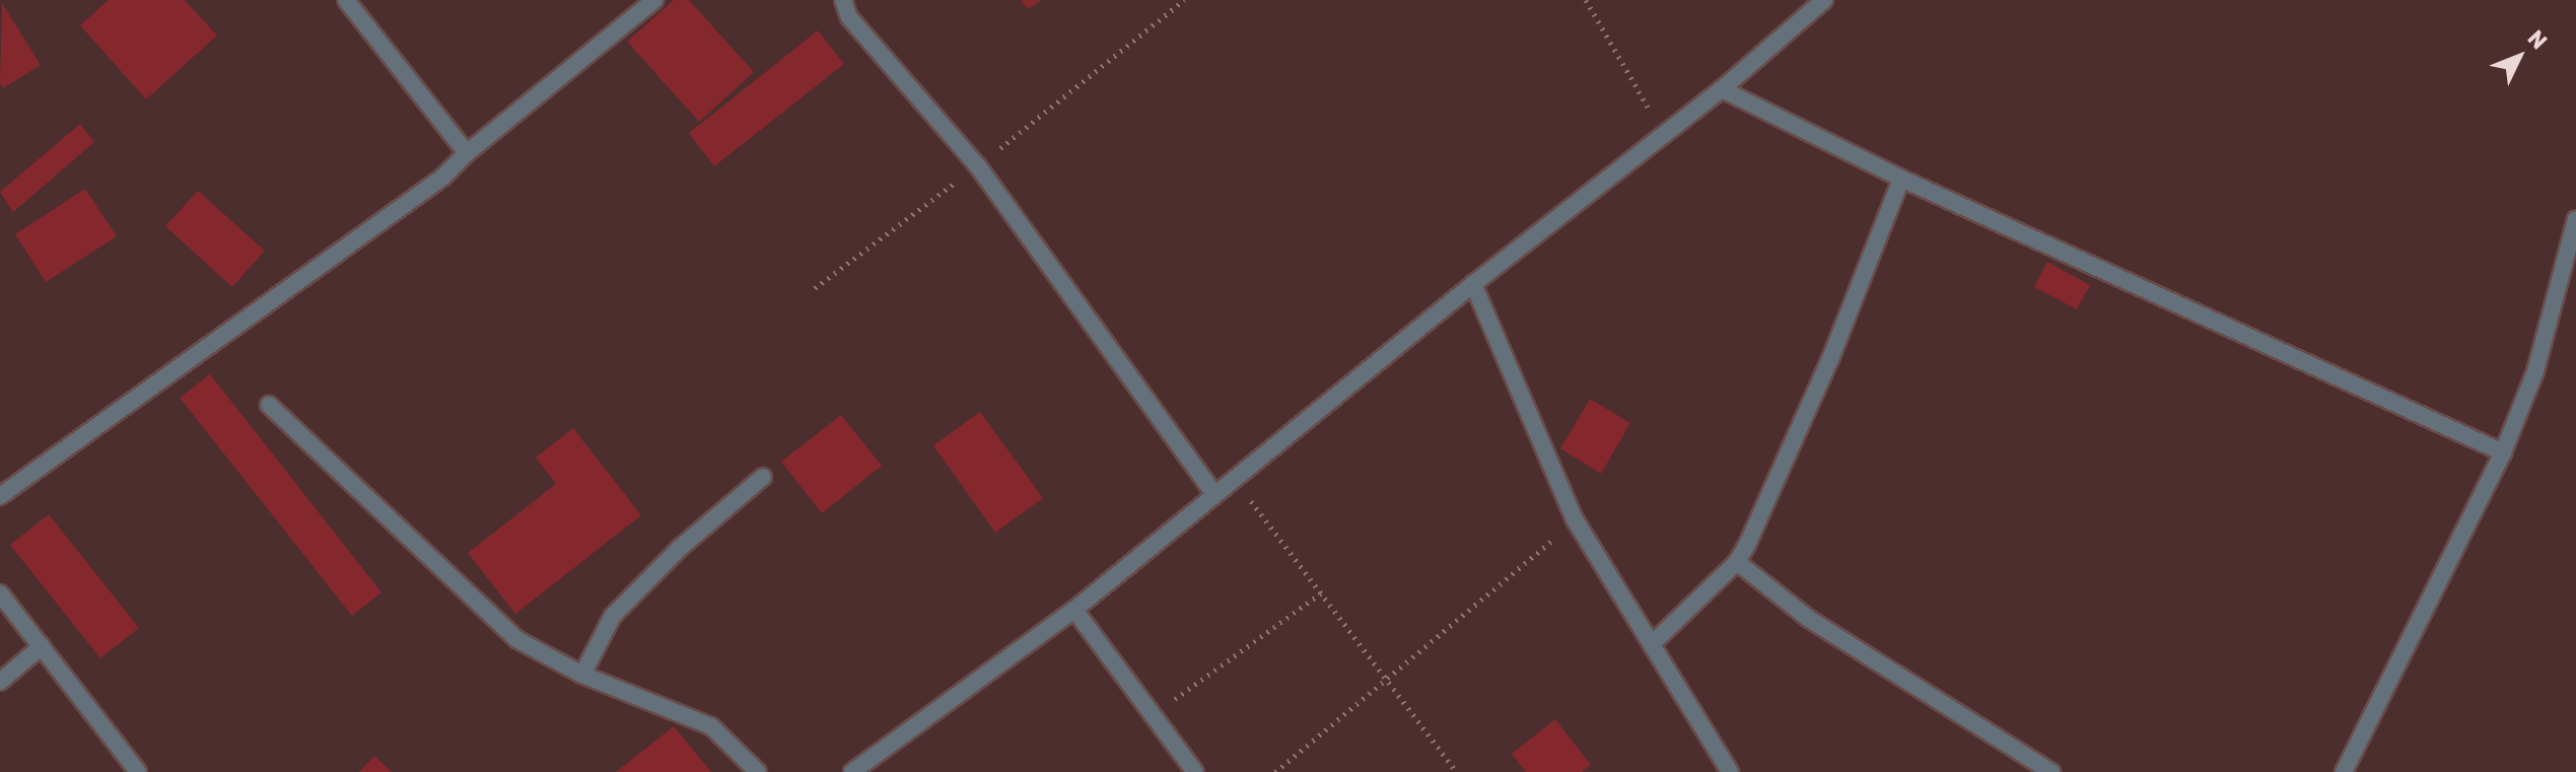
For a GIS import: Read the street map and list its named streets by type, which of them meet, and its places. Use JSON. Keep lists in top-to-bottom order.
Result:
{
  "north": "top right"
}
